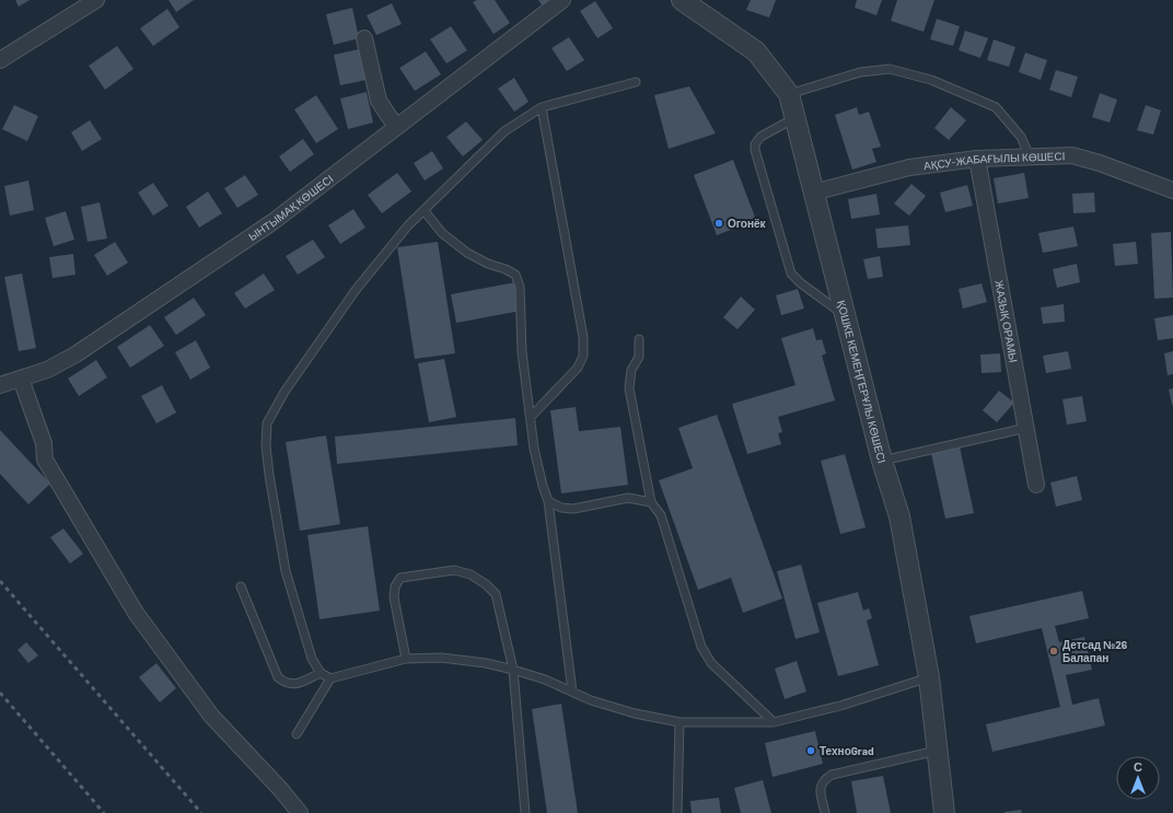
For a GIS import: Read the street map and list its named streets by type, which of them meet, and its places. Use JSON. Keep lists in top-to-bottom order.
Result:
{
  "streets": {
    "street": [
      "АҚСУ-ЖАБАҒЫЛЫ КӨШЕСІ",
      "ЫНТЫМАҚ КӨШЕСІ",
      "ЖАЗЫҚ ОРАМЫ",
      "ҚОШКЕ КЕМЕҢГЕРҰЛЫ КӨШЕСІ"
    ]
  },
  "crossings": [
    ["АҚСУ-ЖАБАҒЫЛЫ КӨШЕСІ", "ЖАЗЫҚ ОРАМЫ"],
    ["АҚСУ-ЖАБАҒЫЛЫ КӨШЕСІ", "ҚОШКЕ КЕМЕҢГЕРҰЛЫ КӨШЕСІ"]
  ],
  "places": ["Огонёк", "Детсад №26 Балапан", "ТехноGrad"],
  "north": "top"
}
